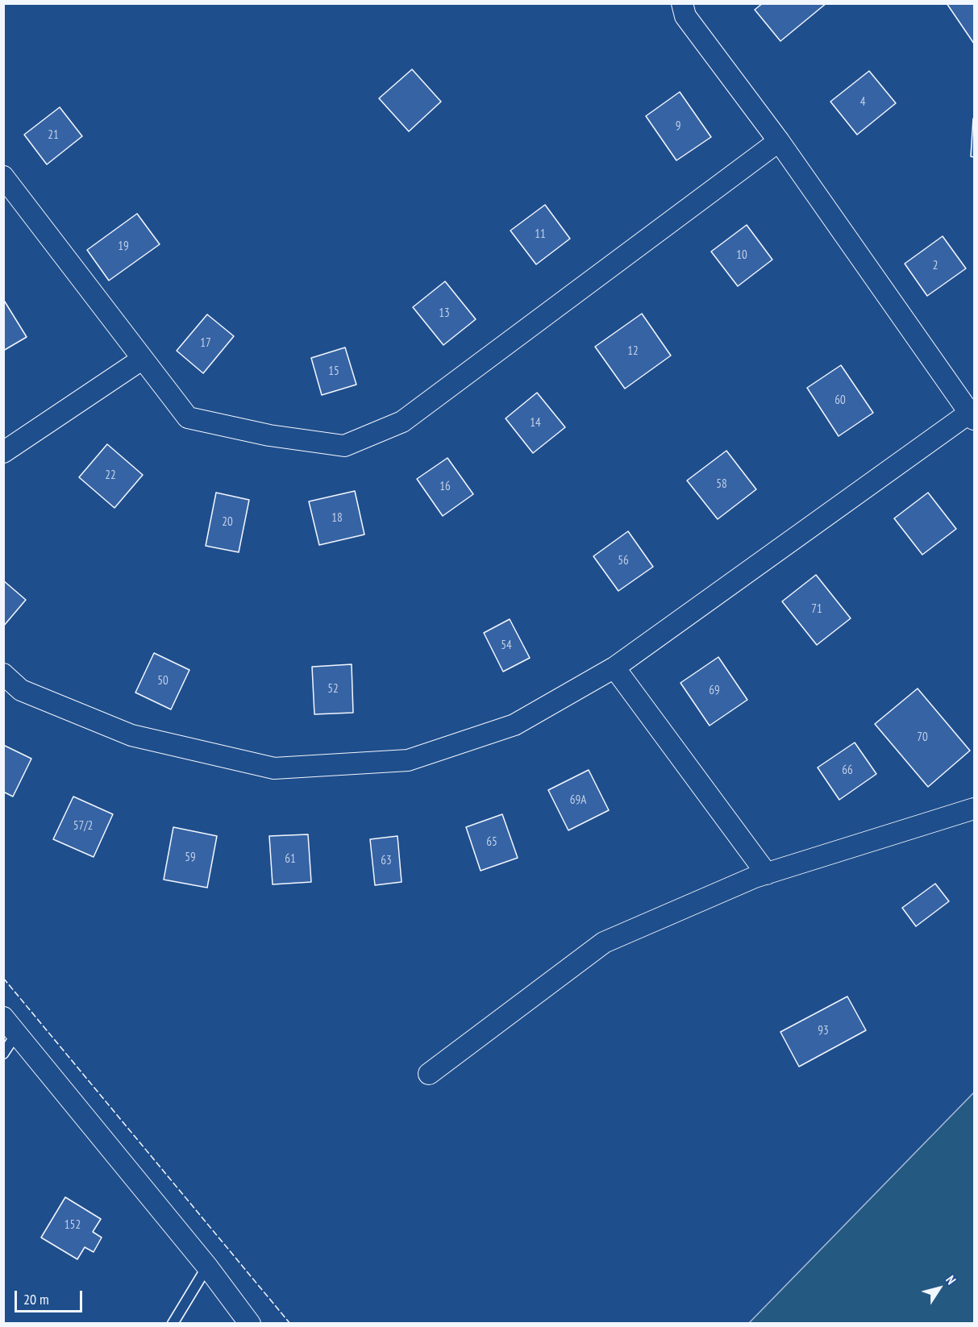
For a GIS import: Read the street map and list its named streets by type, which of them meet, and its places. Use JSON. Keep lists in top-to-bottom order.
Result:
{
  "house_numbers": [
    "4",
    "9",
    "21",
    "11",
    "19",
    "10",
    "2",
    "13",
    "17",
    "12",
    "15",
    "60",
    "14",
    "22",
    "58",
    "16",
    "18",
    "20",
    "56",
    "71",
    "54",
    "50",
    "52",
    "69",
    "70",
    "66",
    "69А",
    "57/2",
    "65",
    "59",
    "61",
    "63",
    "93",
    "152"
  ],
  "scale_bar": "20 m",
  "north": "top right"
}
